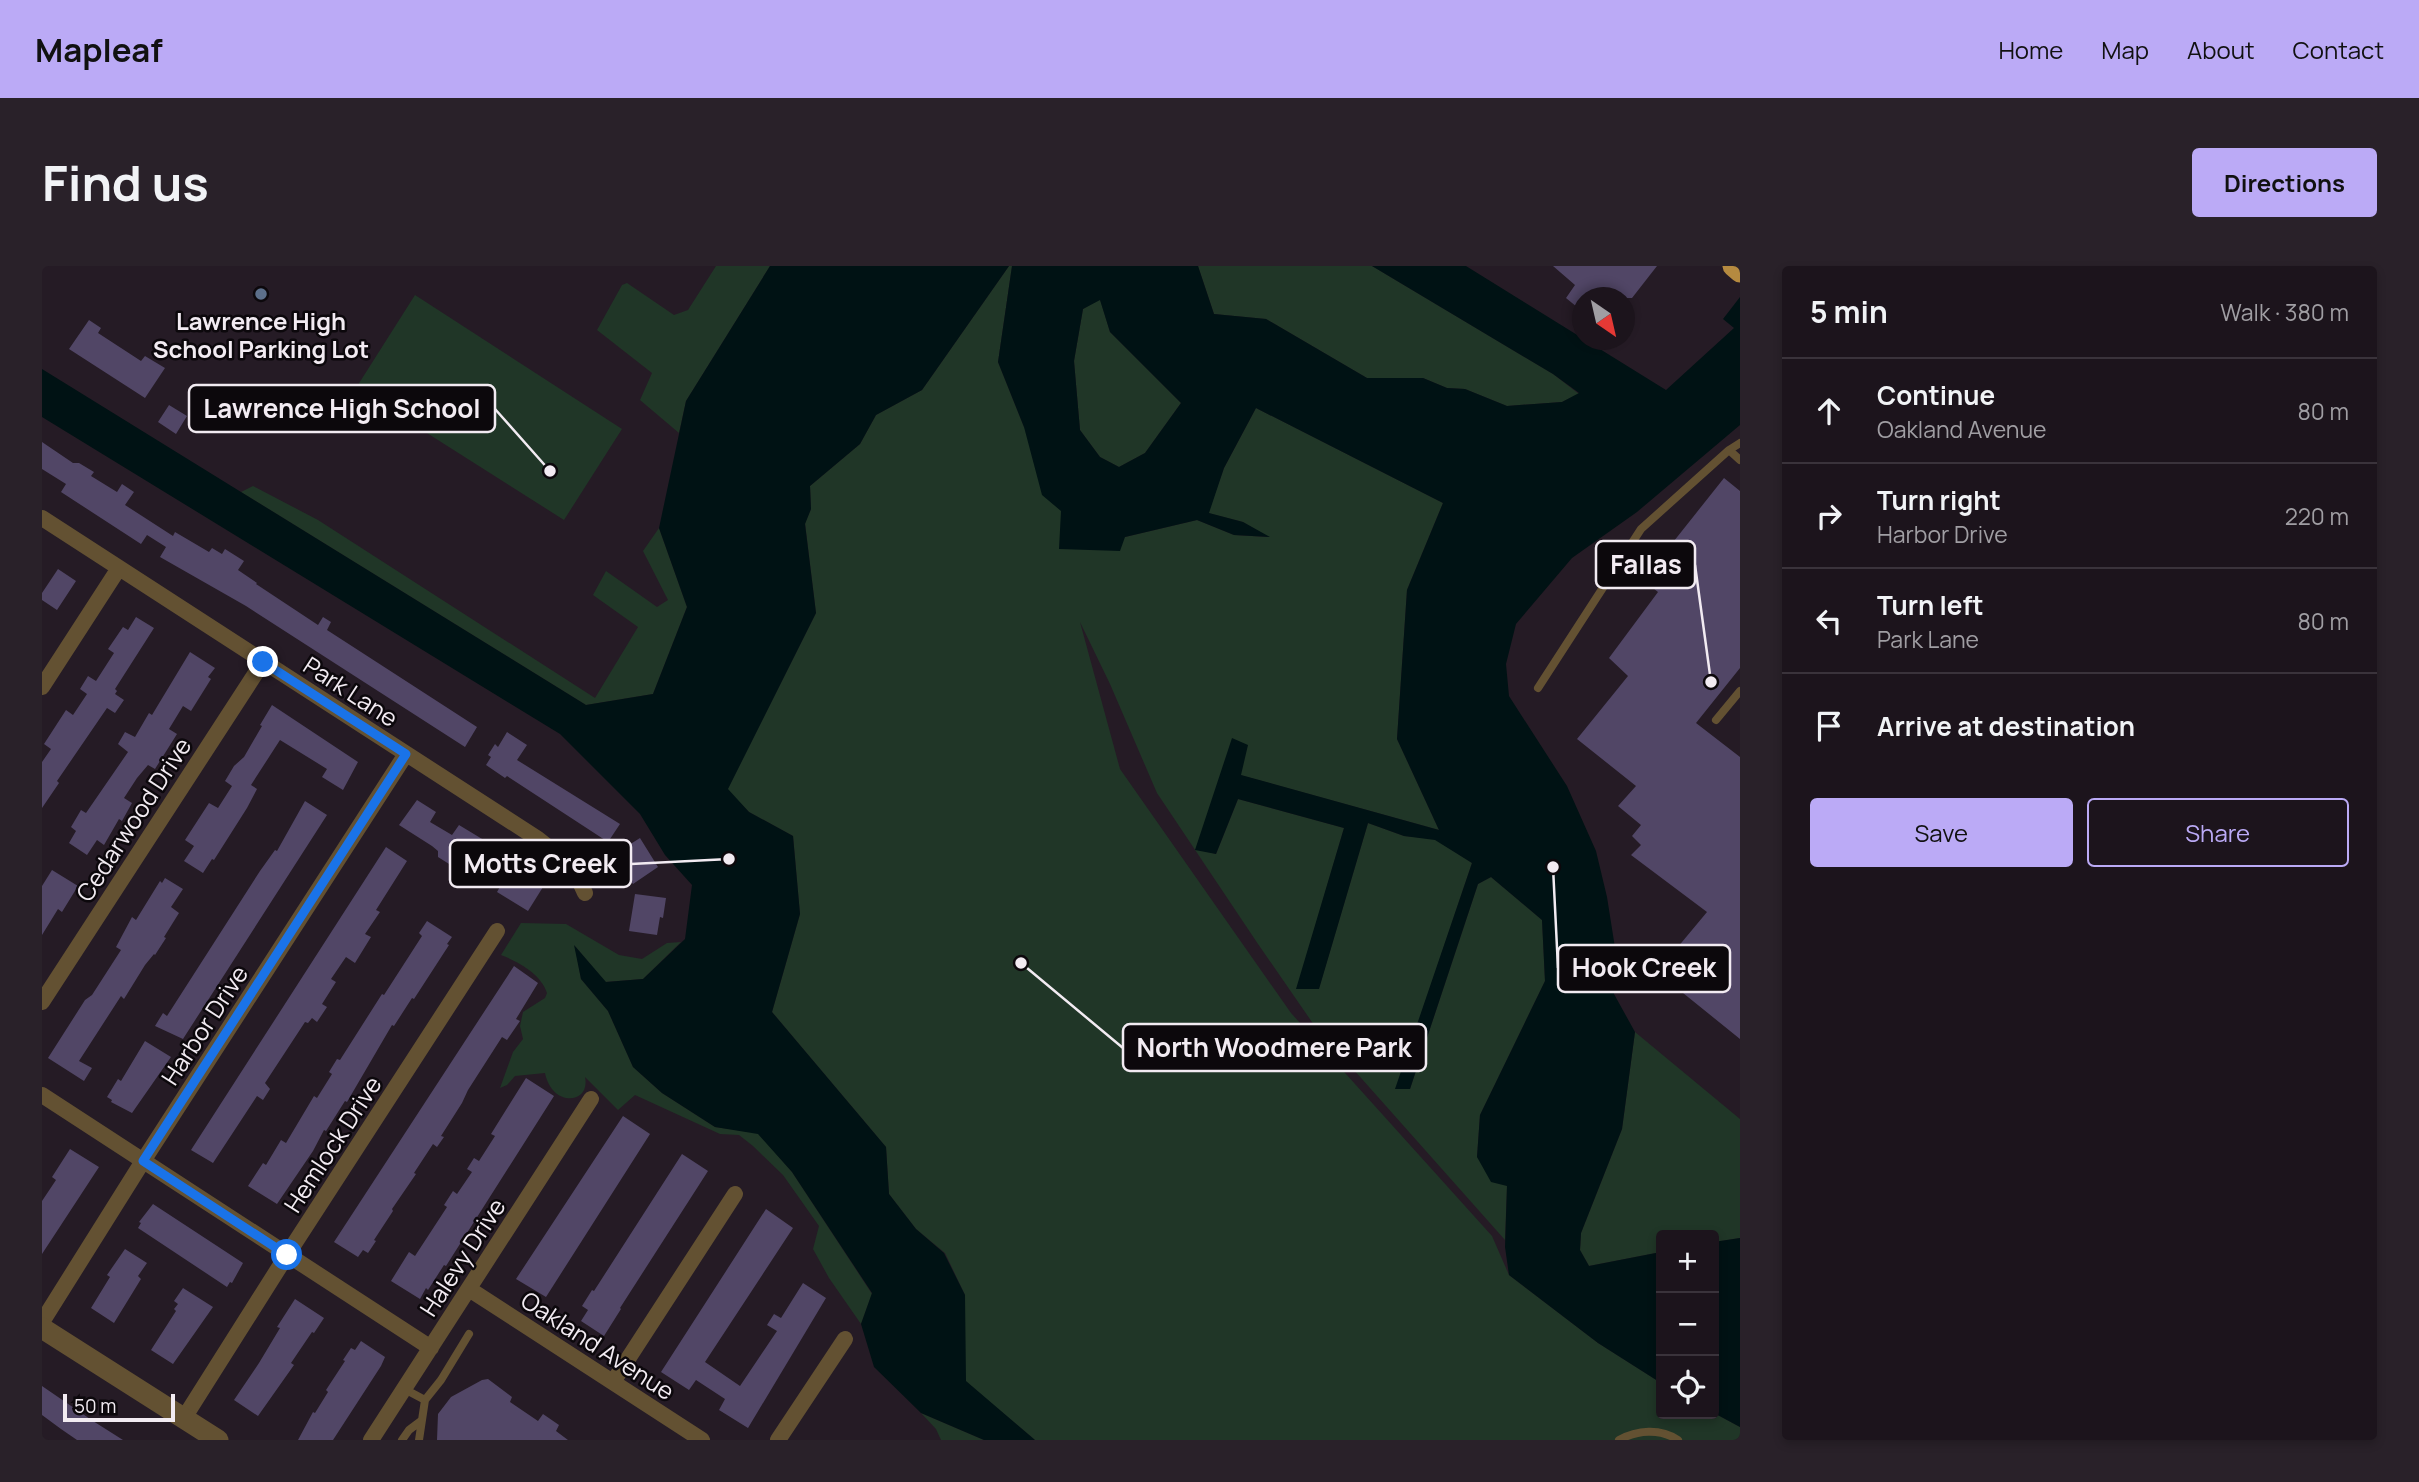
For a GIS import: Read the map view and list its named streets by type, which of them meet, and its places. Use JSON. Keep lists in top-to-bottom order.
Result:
{
  "streets": {
    "street": [
      "Park Lane",
      "Cedarwood Drive",
      "Harbor Drive",
      "Hemlock Drive",
      "Halevy Drive",
      "Oakland Avenue"
    ]
  },
  "crossings": [
    ["Park Lane", "Cedarwood Drive"],
    ["Park Lane", "Harbor Drive"],
    ["Halevy Drive", "Oakland Avenue"]
  ],
  "places": [
    "Lawrence High School Parking Lot",
    "Lawrence High School",
    "Fallas",
    "Motts Creek",
    "Hook Creek",
    "North Woodmere Park"
  ],
  "scale_bar": "50 m",
  "north": "bottom right",
  "page": {
    "header": "Mapleaf",
    "nav": [
      "Home",
      "Map",
      "About",
      "Contact"
    ],
    "buttons": [
      "Directions",
      ["Save", "Share"]
    ],
    "title": "Find us",
    "heading": ["5 min", "Walk · 380 m"],
    "list": [
      ["Continue", "Oakland Avenue", "80 m"],
      ["Turn right", "Harbor Drive", "220 m"],
      ["Turn left", "Park Lane", "80 m"],
      "Arrive at destination"
    ],
    "map_buttons": ["+", "−"],
    "scale": "50 m"
  }
}
